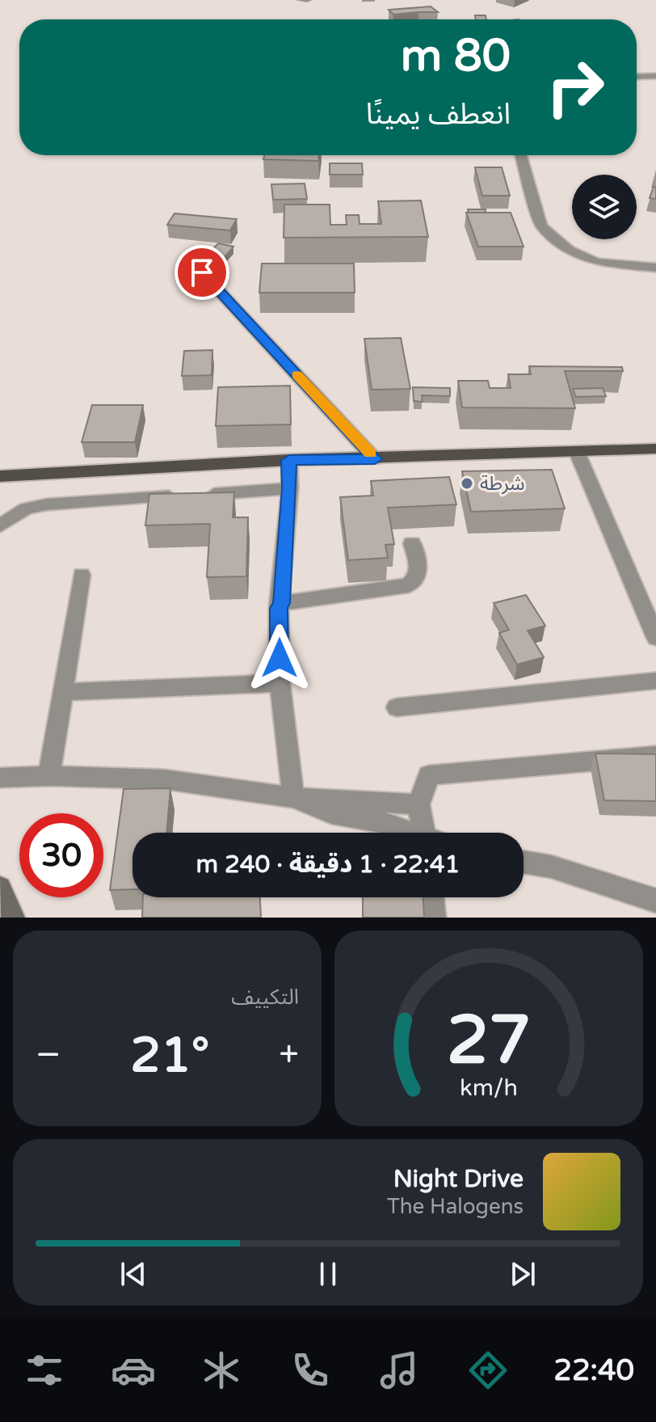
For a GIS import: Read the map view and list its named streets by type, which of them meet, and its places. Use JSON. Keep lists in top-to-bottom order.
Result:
{
  "places": ["شرطة"],
  "page": {
    "turn": ["80 m", "انعطف يمينًا"],
    "limit": "30",
    "trip": "22:41 · 1 دقيقة · 240 m",
    "tile": "التكييف",
    "heat": ["−", "21°", "+"],
    "song": ["Night Drive", "The Halogens"],
    "tabs": "22:40",
    "gauge": ["27", "km/h"]
  }
}
